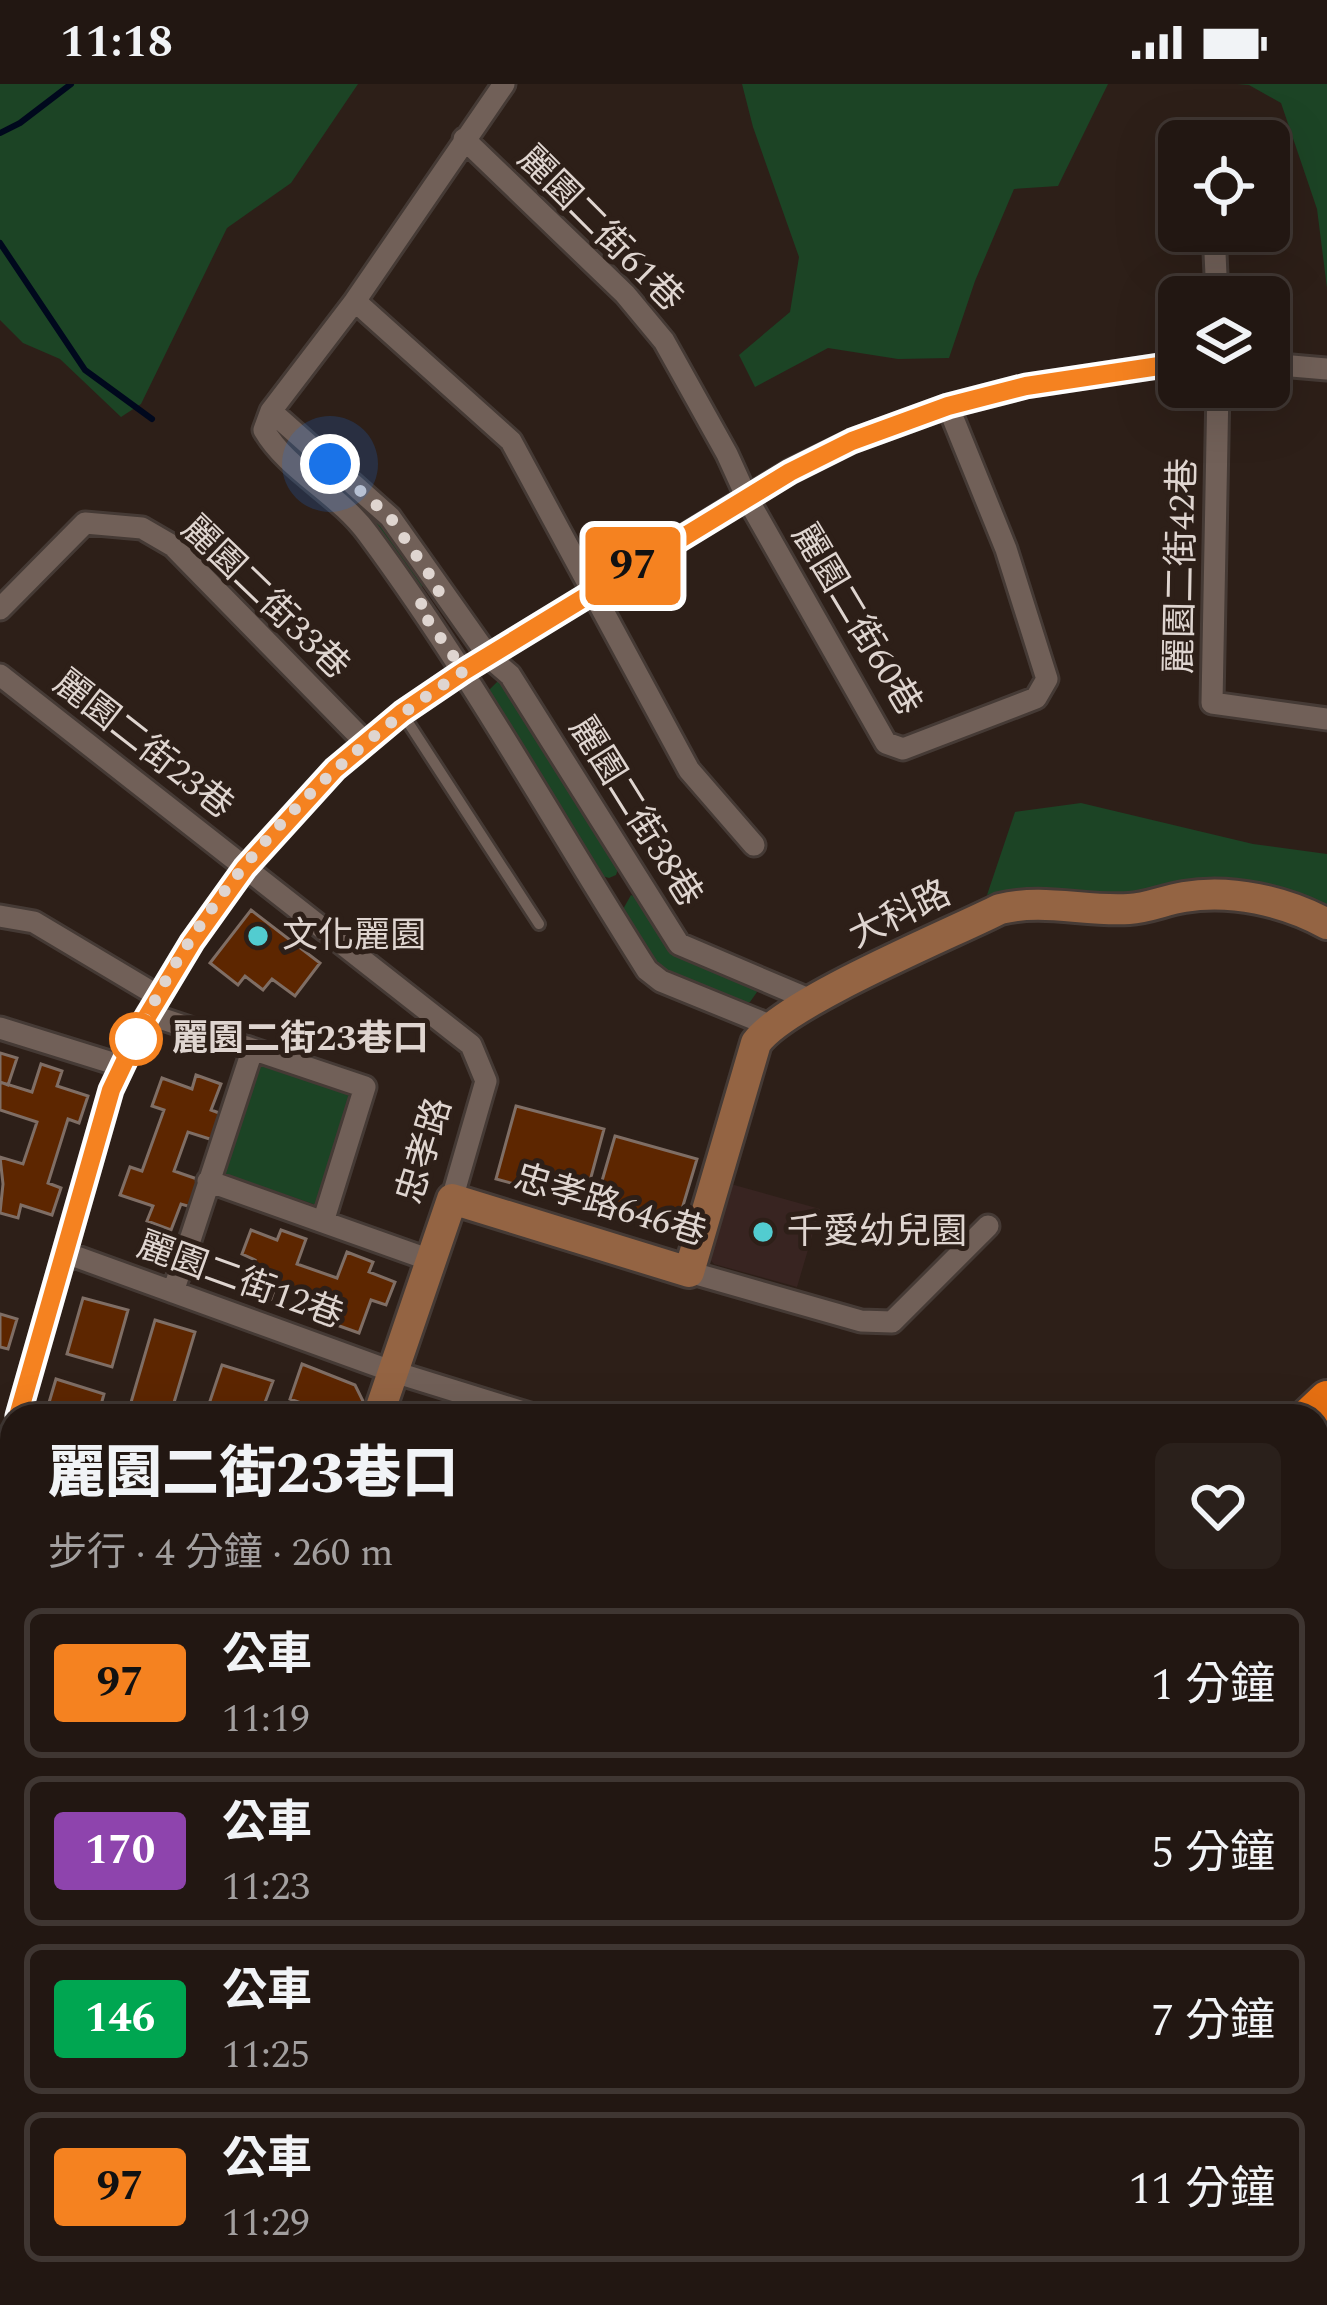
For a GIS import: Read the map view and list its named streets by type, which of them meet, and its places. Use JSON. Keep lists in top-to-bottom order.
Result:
{
  "streets": {
    "street": [
      "麗園二街61巷",
      "麗園二街42巷",
      "麗園二街33巷",
      "麗園二街60巷",
      "麗園二街23巷",
      "麗園二街38巷",
      "大科路",
      "忠孝路",
      "忠孝路646巷",
      "麗園二街12巷"
    ]
  },
  "crossings": [
    ["麗園二街61巷", "麗園二街60巷"],
    ["麗園二街23巷", "忠孝路"],
    ["麗園二街38巷", "大科路"],
    ["忠孝路", "忠孝路646巷"],
    ["忠孝路", "麗園二街12巷"]
  ],
  "places": ["文化麗園", "麗園二街23巷口", "千愛幼兒園"],
  "lines": ["bus line 97"],
  "page": {
    "status": "11:18",
    "on_map": "97",
    "heading": ["麗園二街23巷口", "步行 · 4 分鐘 · 260 m"],
    "list": [
      {
        "mark": "97",
        "name": "公車",
        "note": "11:19",
        "value": "1 分鐘"
      },
      {
        "mark": "170",
        "name": "公車",
        "note": "11:23",
        "value": "5 分鐘"
      },
      {
        "mark": "146",
        "name": "公車",
        "note": "11:25",
        "value": "7 分鐘"
      },
      {
        "mark": "97",
        "name": "公車",
        "note": "11:29",
        "value": "11 分鐘"
      }
    ]
  }
}
